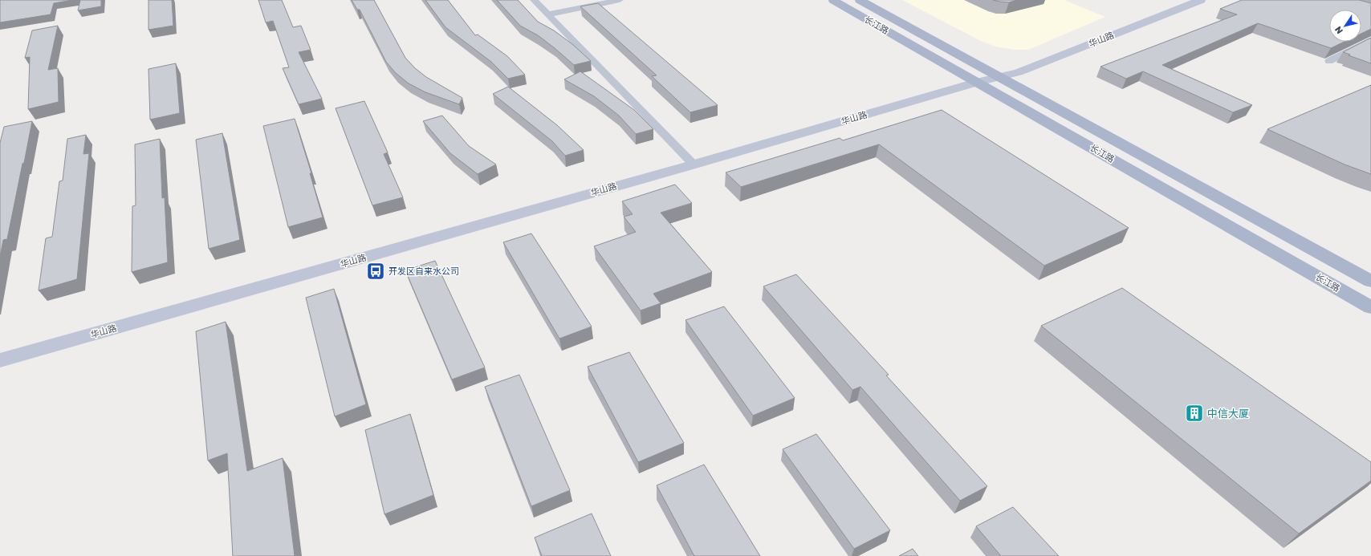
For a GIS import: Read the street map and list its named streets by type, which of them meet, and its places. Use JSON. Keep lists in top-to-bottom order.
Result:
{
  "streets": {
    "main road": ["长江路"],
    "street": ["华山路"]
  },
  "crossings": [
    ["长江路", "华山路"]
  ],
  "places": {
    "bus stop": ["开发区自来水公司"],
    "building": ["中信大厦"]
  },
  "north": "bottom left"
}
